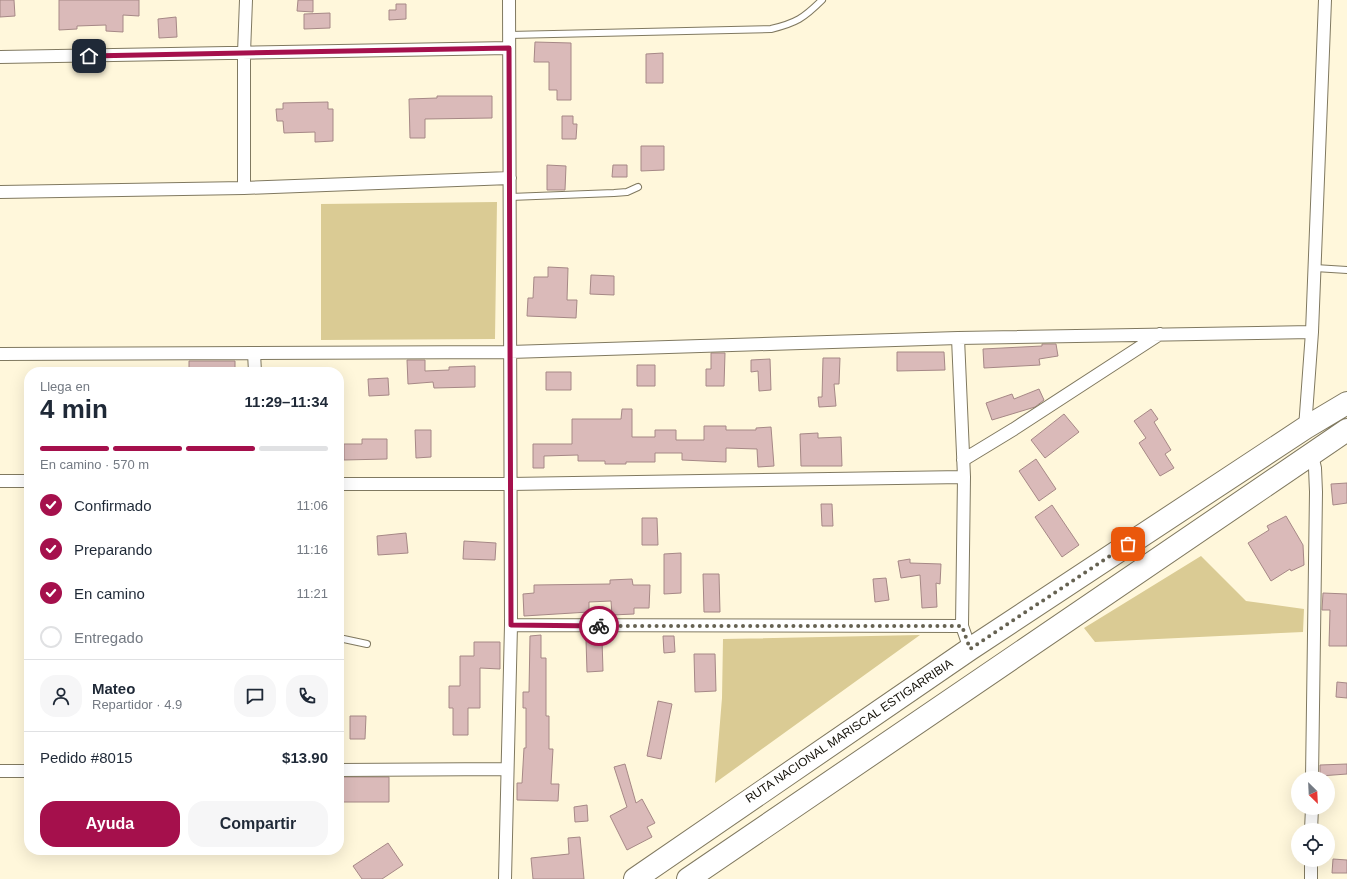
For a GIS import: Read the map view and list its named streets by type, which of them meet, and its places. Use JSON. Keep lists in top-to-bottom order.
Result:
{
  "streets": {
    "highway": ["RUTA NACIONAL MARISCAL ESTIGARRIBIA"]
  },
  "north": "bottom right",
  "page": {
    "heading": ["4 min", "Llega en", "11:29–11:34"],
    "panel": [
      "Mateo",
      "Repartidor · 4.9",
      "Pedido #8015",
      "$13.90"
    ],
    "bar": "En camino · 570 m",
    "list": [
      ["Confirmado", "11:06"],
      ["Preparando", "11:16"],
      ["En camino", "11:21"],
      "Entregado"
    ],
    "buttons": ["Ayuda", "Compartir"]
  }
}
